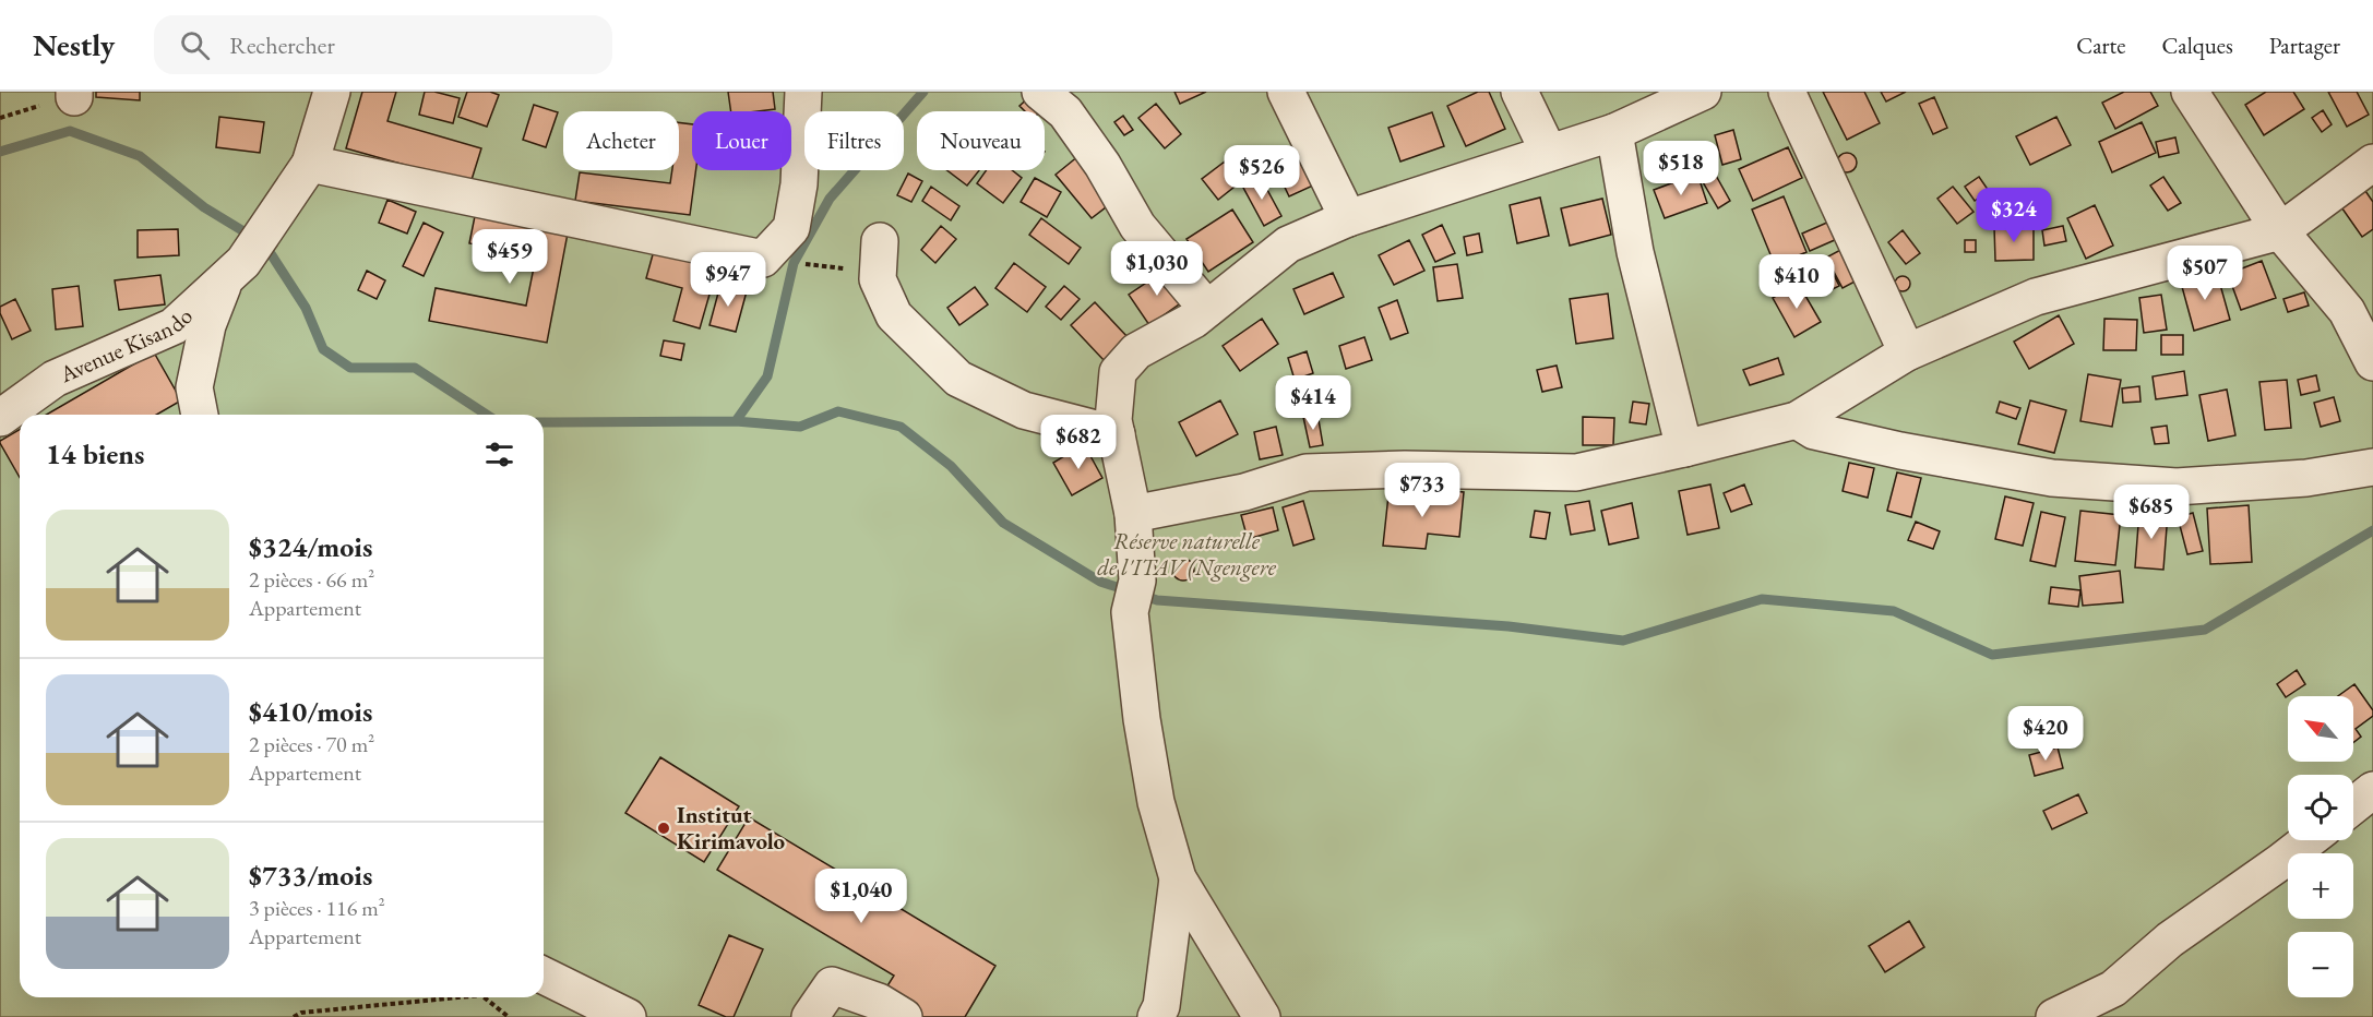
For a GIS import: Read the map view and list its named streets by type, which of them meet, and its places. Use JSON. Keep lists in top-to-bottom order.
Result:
{
  "streets": {
    "street": ["Avenue Kisando"]
  },
  "parks": ["Réserve naturelle de l'ITAV (Ngengere"],
  "places": ["Institut Kirimavolo"],
  "north": "top left",
  "page": {
    "header": "Nestly",
    "search": "Rechercher",
    "nav": ["Carte", "Calques", "Partager"],
    "chip": [
      "Acheter",
      "Louer",
      "Filtres",
      "Nouveau"
    ],
    "price": [
      "$518",
      "$526",
      "$324",
      "$459",
      "$1,030",
      "$507",
      "$947",
      "$410",
      "$414",
      "$682",
      "$733",
      "$685",
      "$420",
      "$1,040"
    ],
    "heading": "14 biens",
    "list": [
      {
        "name": "$324/mois",
        "note": "2 pièces · 66 m² · Appartement"
      },
      {
        "name": "$410/mois",
        "note": "2 pièces · 70 m² · Appartement"
      },
      {
        "name": "$733/mois",
        "note": "3 pièces · 116 m² · Appartement"
      }
    ],
    "map_buttons": ["+", "−"]
  }
}
